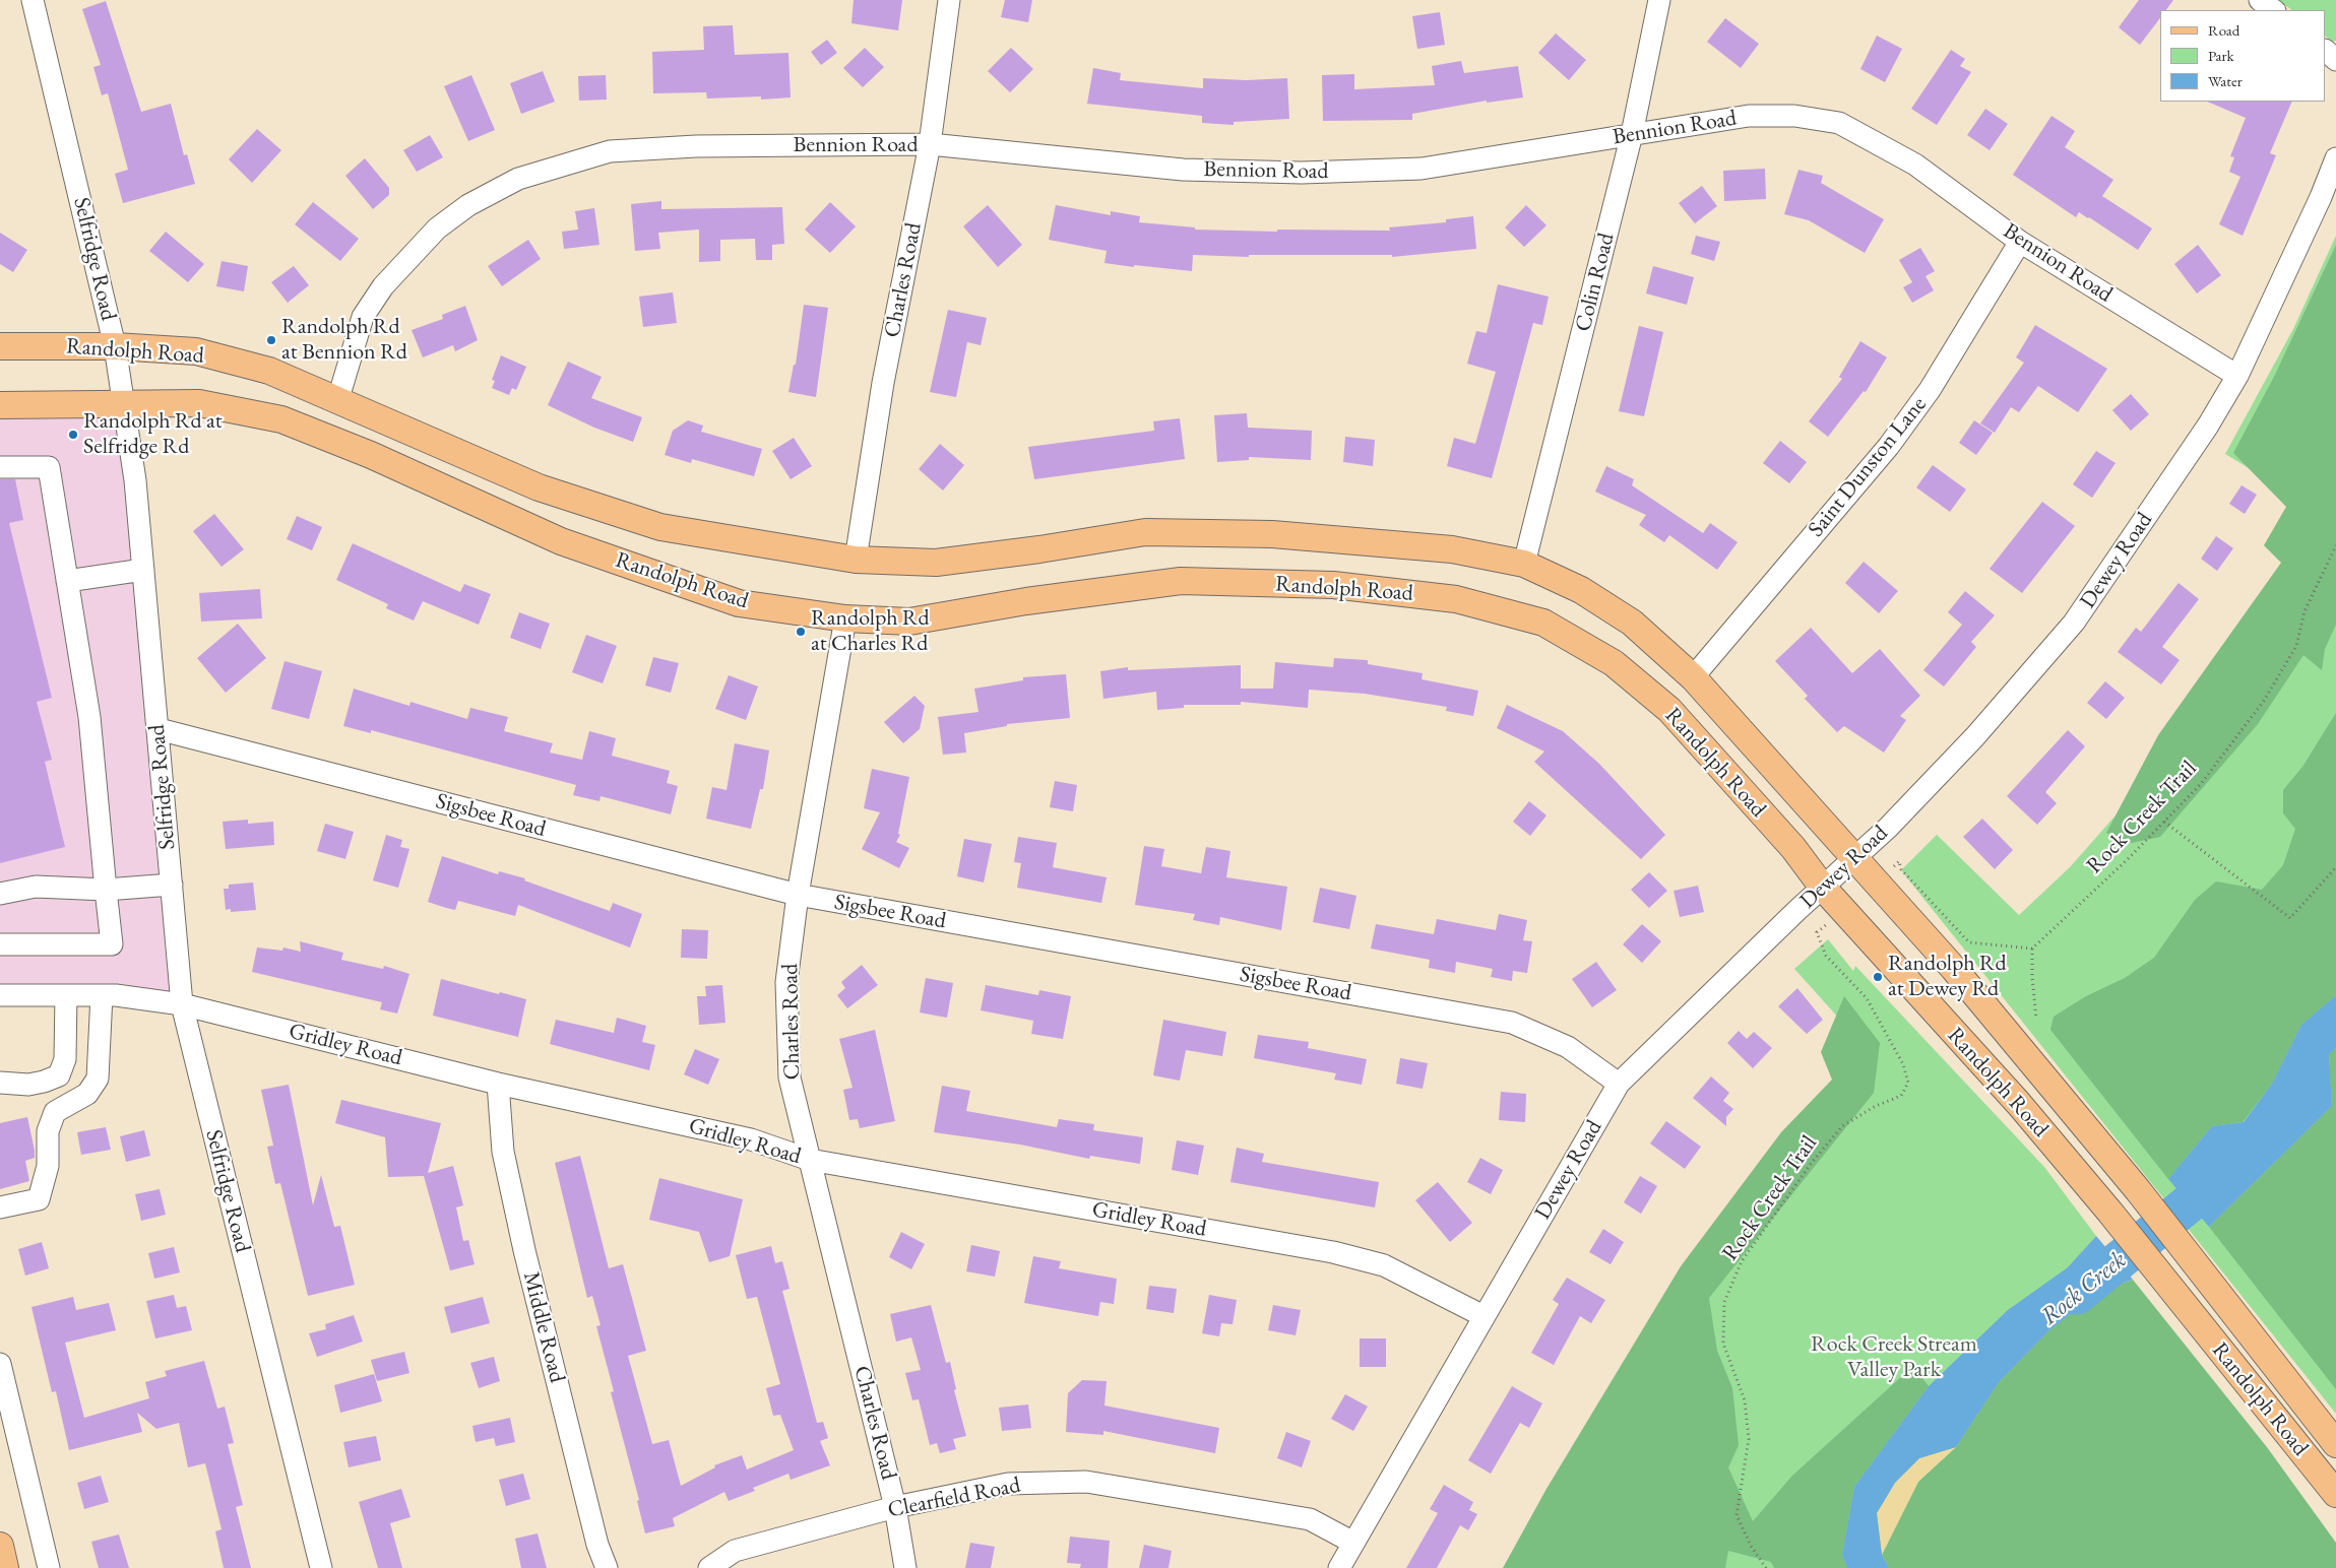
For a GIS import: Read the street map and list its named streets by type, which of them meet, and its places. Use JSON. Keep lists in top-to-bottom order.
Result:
{
  "streets": {
    "main road": ["Randolph Road"],
    "street": [
      "Bennion Road",
      "Selfridge Road",
      "Charles Road",
      "Colin Road",
      "Saint Dunston Lane",
      "Dewey Road",
      "Sigsbee Road",
      "Gridley Road",
      "Middle Road",
      "Clearfield Road"
    ],
    "path": ["Rock Creek Trail"]
  },
  "crossings": [
    ["Bennion Road", "Charles Road"],
    ["Bennion Road", "Colin Road"],
    ["Bennion Road", "Randolph Road"],
    ["Bennion Road", "Saint Dunston Lane"],
    ["Bennion Road", "Dewey Road"],
    ["Selfridge Road", "Randolph Road"],
    ["Selfridge Road", "Sigsbee Road"],
    ["Selfridge Road", "Gridley Road"],
    ["Charles Road", "Randolph Road"],
    ["Charles Road", "Sigsbee Road"],
    ["Charles Road", "Gridley Road"],
    ["Charles Road", "Clearfield Road"],
    ["Colin Road", "Randolph Road"],
    ["Randolph Road", "Saint Dunston Lane"],
    ["Randolph Road", "Dewey Road"],
    ["Dewey Road", "Sigsbee Road"],
    ["Dewey Road", "Gridley Road"],
    ["Dewey Road", "Clearfield Road"],
    ["Gridley Road", "Middle Road"]
  ],
  "water": ["Rock Creek"],
  "parks": ["Rock Creek Stream Valley Park"],
  "places": [
    "Randolph Rd at Bennion Rd",
    "Randolph Rd at Selfridge Rd",
    "Randolph Rd at Charles Rd",
    "Randolph Rd at Dewey Rd"
  ],
  "legend": ["Road", "Park", "Water"]
}
